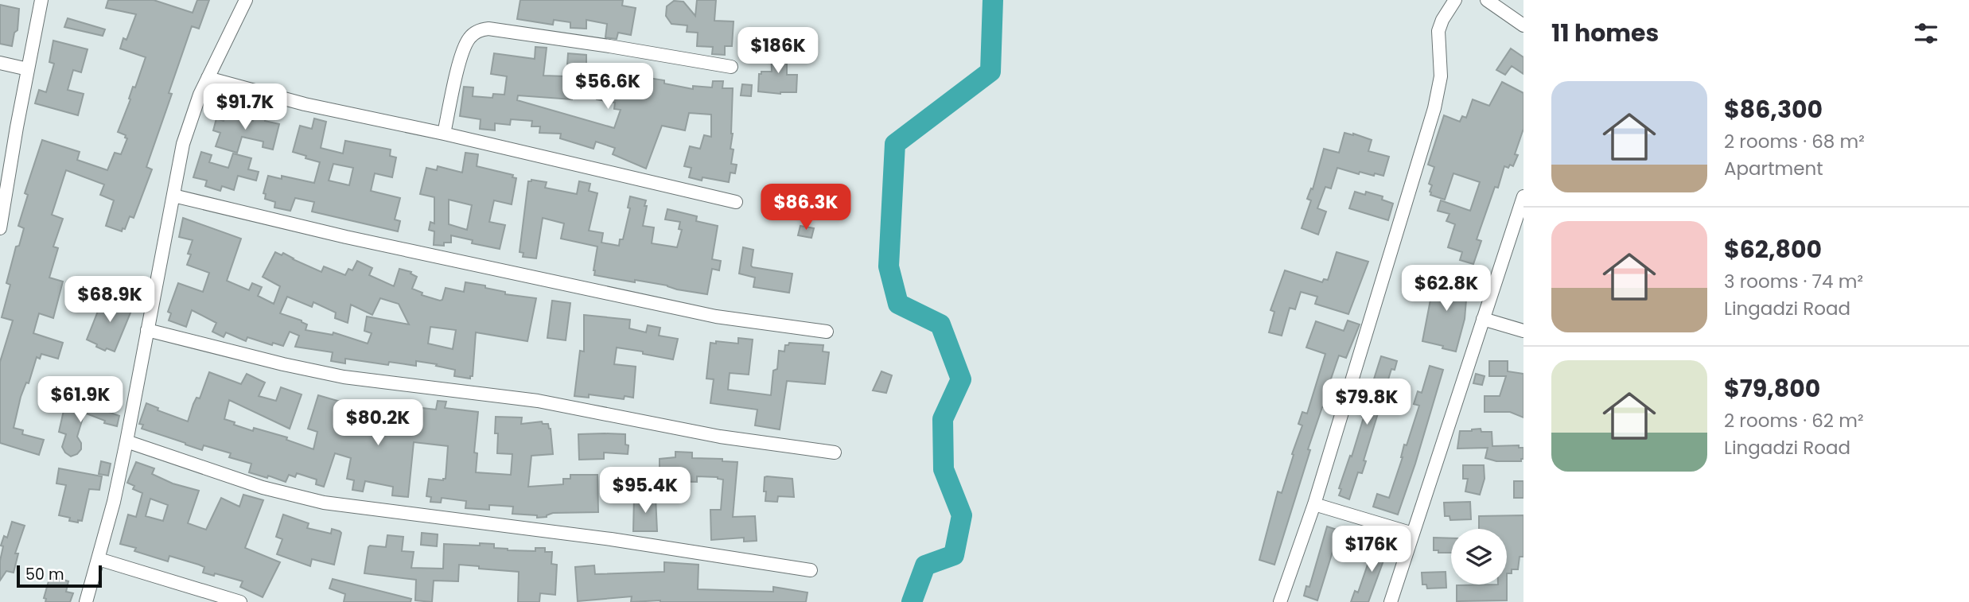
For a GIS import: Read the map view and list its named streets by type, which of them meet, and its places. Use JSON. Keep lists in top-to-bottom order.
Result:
{
  "scale_bar": "50 m",
  "page": {
    "heading": "11 homes",
    "price": [
      "$186K",
      "$56.6K",
      "$91.7K",
      "$86.3K",
      "$62.8K",
      "$68.9K",
      "$61.9K",
      "$79.8K",
      "$80.2K",
      "$95.4K",
      "$176K"
    ],
    "list": [
      {
        "name": "$86,300",
        "note": "2 rooms · 68 m² · Apartment"
      },
      {
        "name": "$62,800",
        "note": "3 rooms · 74 m² · Lingadzi Road"
      },
      {
        "name": "$79,800",
        "note": "2 rooms · 62 m² · Lingadzi Road"
      }
    ],
    "scale": "50 m"
  }
}
